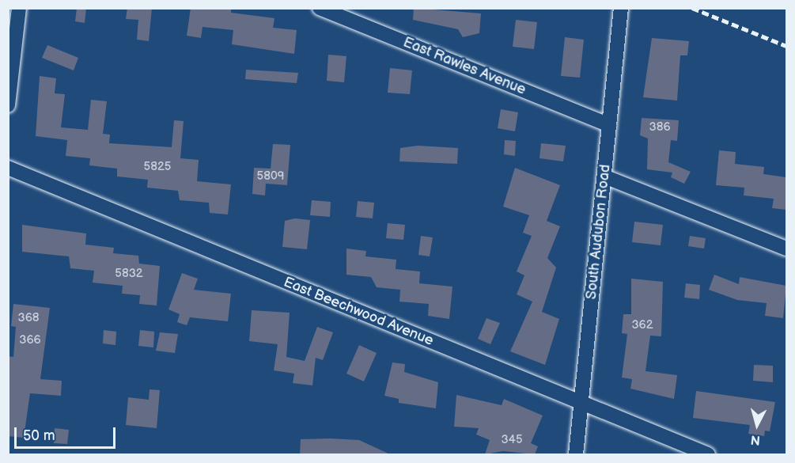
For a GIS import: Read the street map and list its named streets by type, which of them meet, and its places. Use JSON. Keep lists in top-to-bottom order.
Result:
{
  "streets": {
    "street": ["East Rawles Avenue", "South Audubon Road", "East Beechwood Avenue"]
  },
  "crossings": [
    ["East Rawles Avenue", "South Audubon Road"],
    ["South Audubon Road", "East Beechwood Avenue"]
  ],
  "house_numbers": [
    "386",
    "5825",
    "5809",
    "5832",
    "368",
    "362",
    "366",
    "345"
  ],
  "scale_bar": "50 m",
  "north": "bottom"
}
